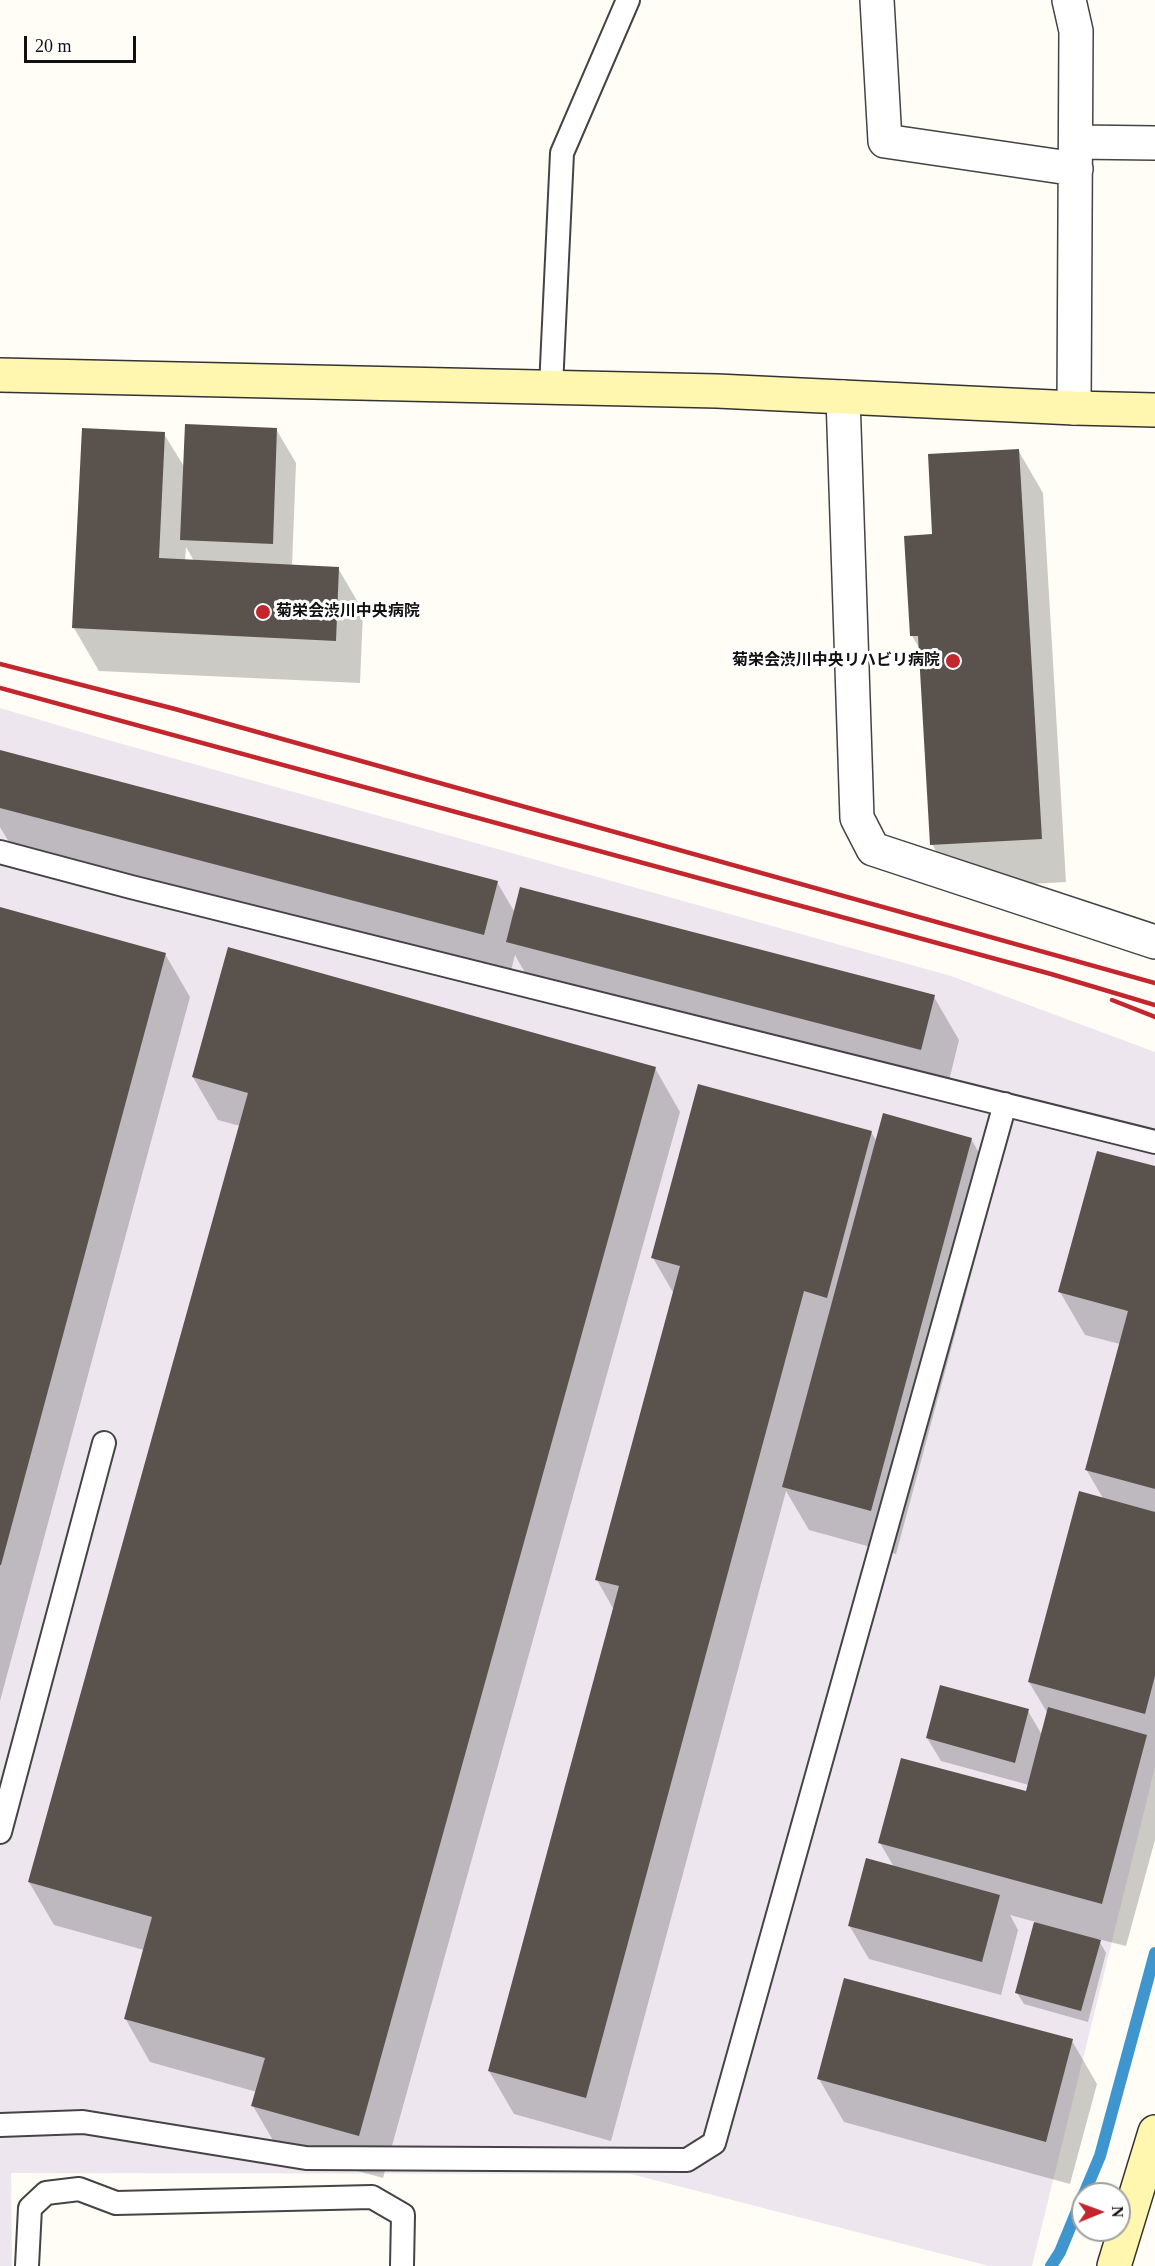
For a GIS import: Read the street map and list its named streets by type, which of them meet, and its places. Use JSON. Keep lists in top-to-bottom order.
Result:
{
  "places": ["菊栄会渋川中央病院", "菊栄会渋川中央リハビリ病院"],
  "scale_bar": "20 m",
  "north": "right"
}
